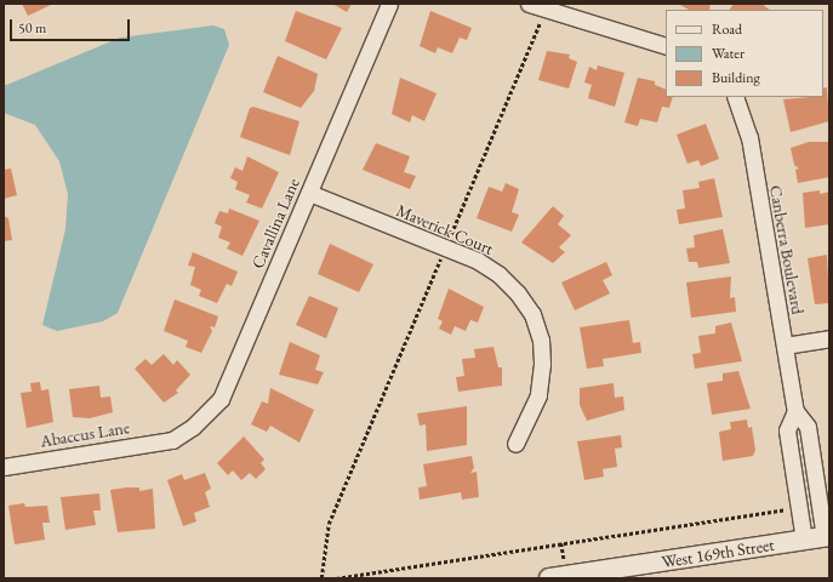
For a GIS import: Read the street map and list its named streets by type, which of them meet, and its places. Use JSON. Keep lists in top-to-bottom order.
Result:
{
  "streets": {
    "street": [
      "Cavallina Lane",
      "Maverick Court",
      "Canberra Boulevard",
      "Abaccus Lane",
      "West 169th Street"
    ]
  },
  "crossings": [
    ["Cavallina Lane", "Maverick Court"],
    ["Cavallina Lane", "Abaccus Lane"],
    ["Canberra Boulevard", "West 169th Street"]
  ],
  "legend": ["Road", "Water", "Building"],
  "scale_bar": "50 m"
}
